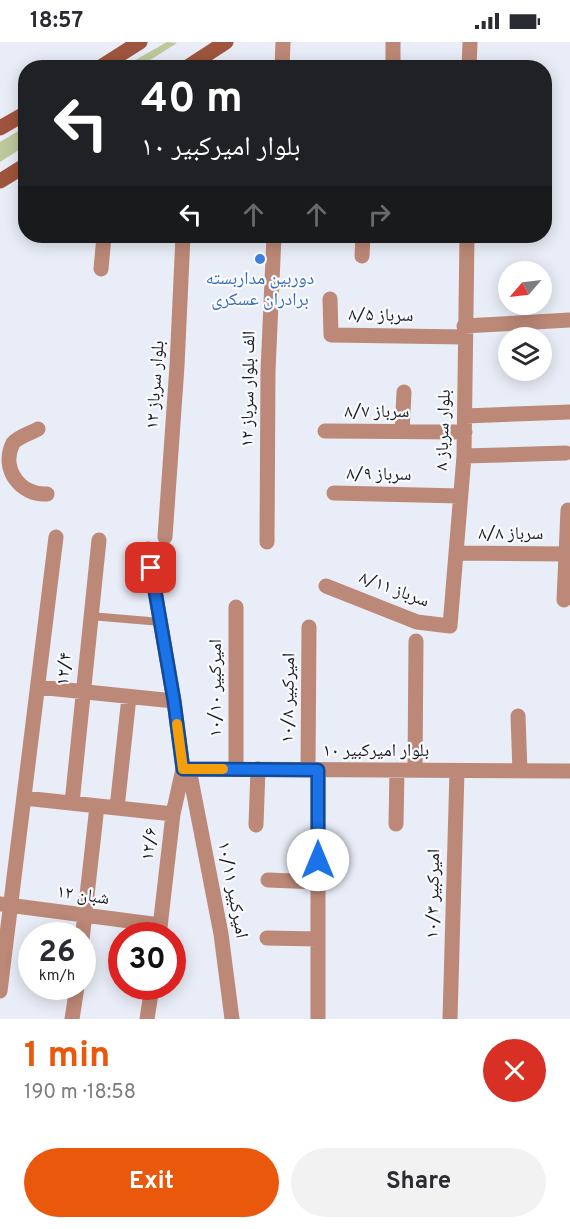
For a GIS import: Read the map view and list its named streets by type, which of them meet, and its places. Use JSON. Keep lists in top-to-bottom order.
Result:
{
  "streets": {
    "street": [
      "۸/۵ سرباز",
      "۱۲ بلوار سرباز",
      "۱۲ الف بلوار سرباز",
      "۸/۷ سرباز",
      "۸ بلوار سرباز",
      "۸/۹ سرباز",
      "۸/۸ سرباز",
      "۸/۱۱ سرباز",
      "۱۲/۴",
      "۱۰/۱۰ امیرکبیر",
      "۱۰/۸ امیرکبیر",
      "۱۰ بلوار امیرکبیر",
      "۱۲/۶",
      "۱۰/۱۱ امیرکبیر",
      "۱۰/۳ امیرکبیر",
      "۱۲ شبان"
    ]
  },
  "crossings": [
    ["۸/۵ سرباز", "۸ بلوار سرباز"],
    ["۸/۷ سرباز", "۸ بلوار سرباز"],
    ["۸ بلوار سرباز", "۸/۹ سرباز"],
    ["۸ بلوار سرباز", "۸/۸ سرباز"],
    ["۸ بلوار سرباز", "۸/۱۱ سرباز"],
    ["۱۰/۱۰ امیرکبیر", "۱۰ بلوار امیرکبیر"],
    ["۱۰/۸ امیرکبیر", "۱۰ بلوار امیرکبیر"],
    ["۱۰ بلوار امیرکبیر", "۱۲/۶"],
    ["۱۰ بلوار امیرکبیر", "۱۰/۱۱ امیرکبیر"],
    ["۱۰ بلوار امیرکبیر", "۱۰/۳ امیرکبیر"],
    ["۱۲/۶", "۱۰/۱۱ امیرکبیر"]
  ],
  "places": ["دوربین مداربسته برادران عسکری"],
  "north": "bottom left",
  "page": {
    "status": "18:57",
    "turn": ["40 m", "۱۰ بلوار امیرکبیر"],
    "speed": "26 km/h",
    "limit": "30",
    "heading": ["1 min", "190 m · 18:58"],
    "buttons": ["Exit", "Share"]
  }
}
